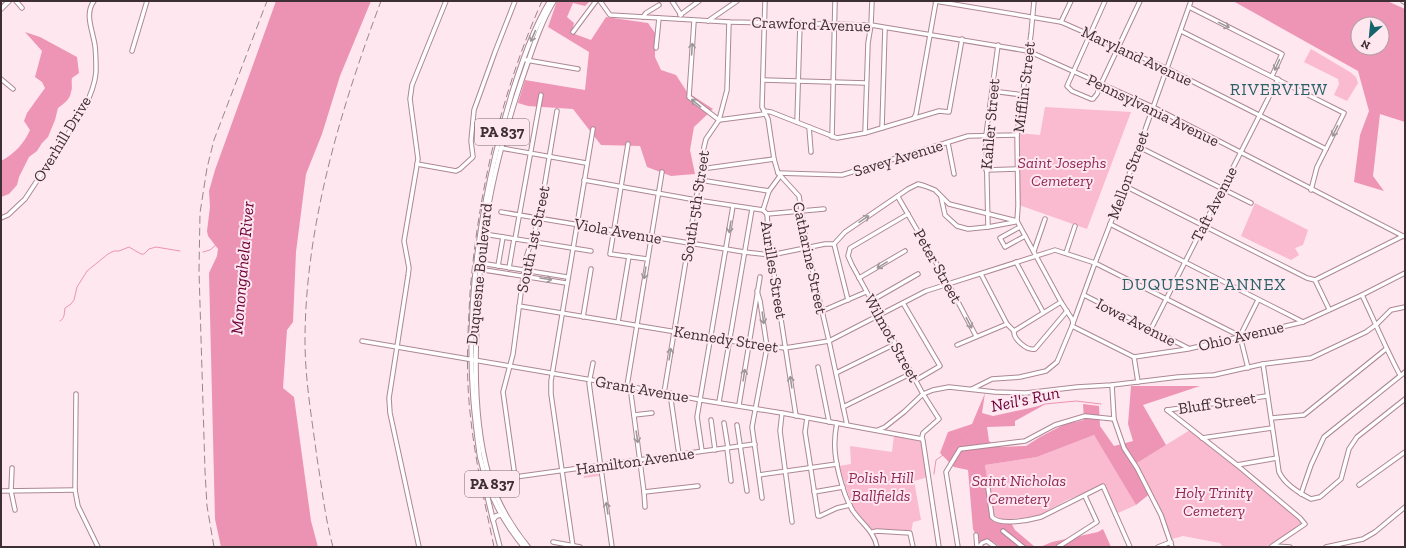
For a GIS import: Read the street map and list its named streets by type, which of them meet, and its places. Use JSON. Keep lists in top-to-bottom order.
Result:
{
  "streets": {
    "main road": ["PA 837", "Duquesne Boulevard"],
    "street": [
      "Crawford Avenue",
      "Maryland Avenue",
      "Mifflin Street",
      "Pennsylvania Avenue",
      "Kahler Street",
      "Overhill Drive",
      "Savey Avenue",
      "Mellon Street",
      "Taft Avenue",
      "South 5th Street",
      "Viola Avenue",
      "South 1st Street",
      "Catharine Street",
      "Peter Street",
      "Aurilles Street",
      "Iowa Avenue",
      "Ohio Avenue",
      "Wilmot Street",
      "Kennedy Street",
      "Grant Avenue",
      "Bluff Street",
      "Hamilton Avenue"
    ]
  },
  "crossings": [
    ["Crawford Avenue", "Mifflin Street"],
    ["Crawford Avenue", "Pennsylvania Avenue"],
    ["Crawford Avenue", "Kahler Street"],
    ["Crawford Avenue", "South 5th Street"],
    ["Crawford Avenue", "Catharine Street"],
    ["Maryland Avenue", "Mifflin Street"],
    ["Maryland Avenue", "Mellon Street"],
    ["Maryland Avenue", "Taft Avenue"],
    ["Mifflin Street", "Pennsylvania Avenue"],
    ["Mifflin Street", "Savey Avenue"],
    ["Pennsylvania Avenue", "Mellon Street"],
    ["Pennsylvania Avenue", "Taft Avenue"],
    ["Kahler Street", "Savey Avenue"],
    ["PA 837", "Duquesne Boulevard"],
    ["Savey Avenue", "Catharine Street"],
    ["Savey Avenue", "Aurilles Street"],
    ["Mellon Street", "Iowa Avenue"],
    ["Mellon Street", "Kennedy Street"],
    ["Taft Avenue", "Iowa Avenue"],
    ["Taft Avenue", "Kennedy Street"],
    ["South 5th Street", "Viola Avenue"],
    ["South 5th Street", "Kennedy Street"],
    ["South 5th Street", "Grant Avenue"],
    ["Viola Avenue", "South 1st Street"],
    ["Viola Avenue", "Catharine Street"],
    ["Viola Avenue", "Aurilles Street"],
    ["South 1st Street", "Kennedy Street"],
    ["South 1st Street", "Grant Avenue"],
    ["South 1st Street", "Hamilton Avenue"],
    ["Catharine Street", "Aurilles Street"],
    ["Catharine Street", "Kennedy Street"],
    ["Catharine Street", "Grant Avenue"],
    ["Peter Street", "Wilmot Street"],
    ["Peter Street", "Kennedy Street"],
    ["Aurilles Street", "Kennedy Street"],
    ["Aurilles Street", "Grant Avenue"],
    ["Duquesne Boulevard", "Grant Avenue"],
    ["Iowa Avenue", "Ohio Avenue"],
    ["Ohio Avenue", "Kennedy Street"],
    ["Wilmot Street", "Kennedy Street"],
    ["Wilmot Street", "Grant Avenue"]
  ],
  "one_way": ["Peter Street"],
  "districts": ["RIVERVIEW", "DUQUESNE ANNEX"],
  "water": ["Monongahela River", "Neil's Run"],
  "parks": [
    "Saint Josephs Cemetery",
    "Polish Hill Ballfields",
    "Saint Nicholas Cemetery",
    "Holy Trinity Cemetery"
  ],
  "north": "bottom left"
}
